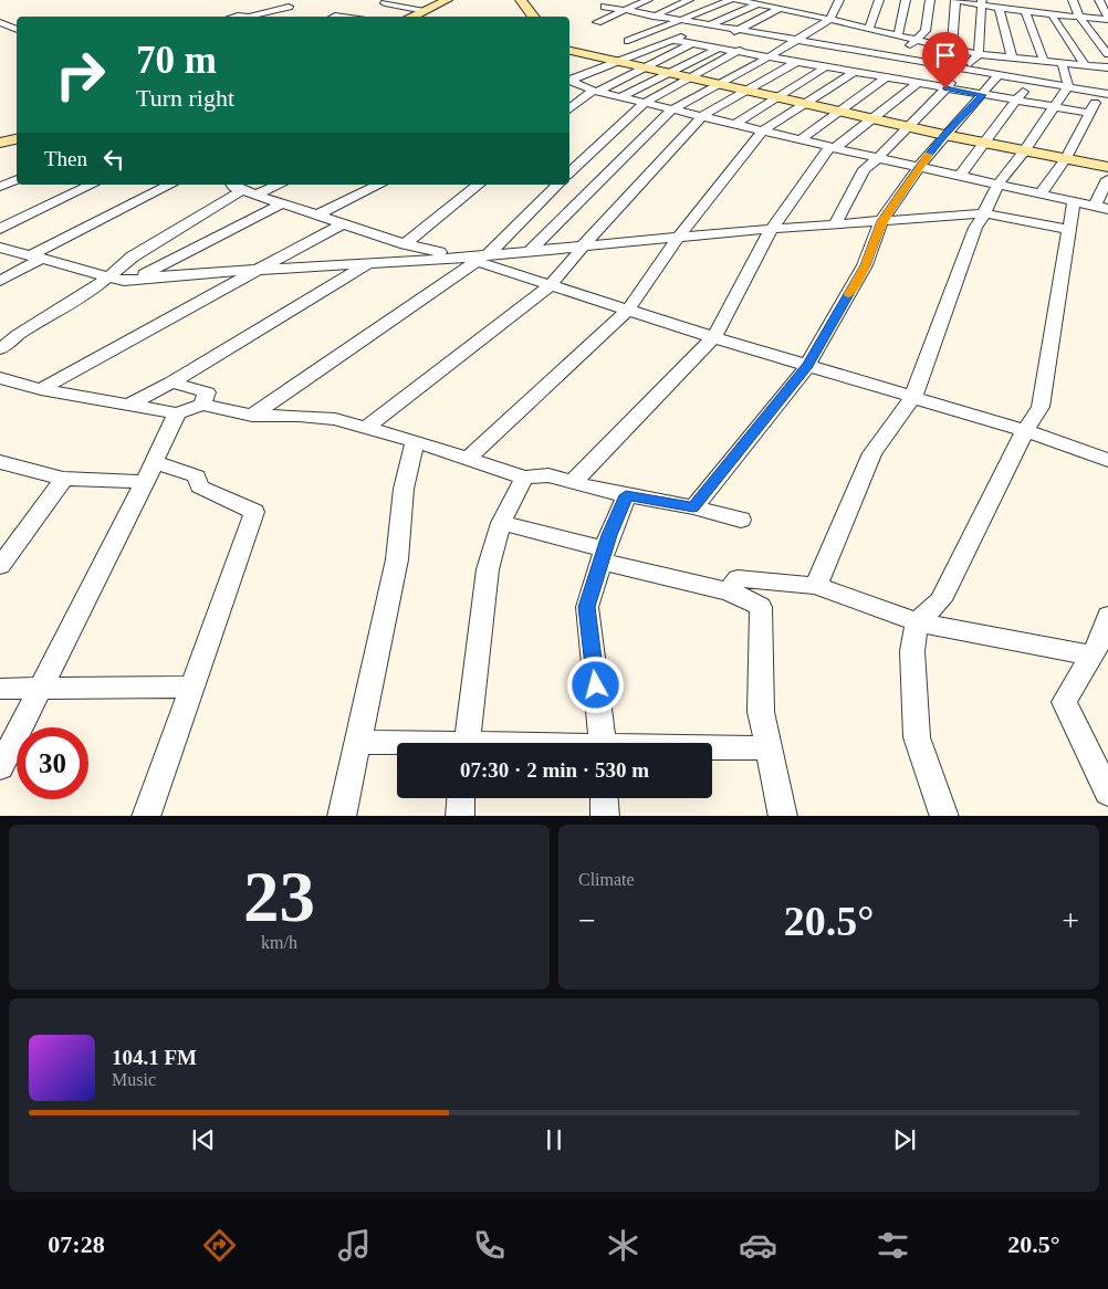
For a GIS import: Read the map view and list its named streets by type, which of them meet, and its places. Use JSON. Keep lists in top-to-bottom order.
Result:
{
  "page": {
    "turn": ["70 m", "Turn right"],
    "then": "Then",
    "limit": "30",
    "trip": "07:30 · 2 min · 530 m",
    "tile": [
      ["23", "km/h"],
      "Climate"
    ],
    "heat": ["−", "20.5°", "+"],
    "song": ["104.1 FM", "Music"],
    "tabs": ["07:28", "20.5°"]
  }
}
